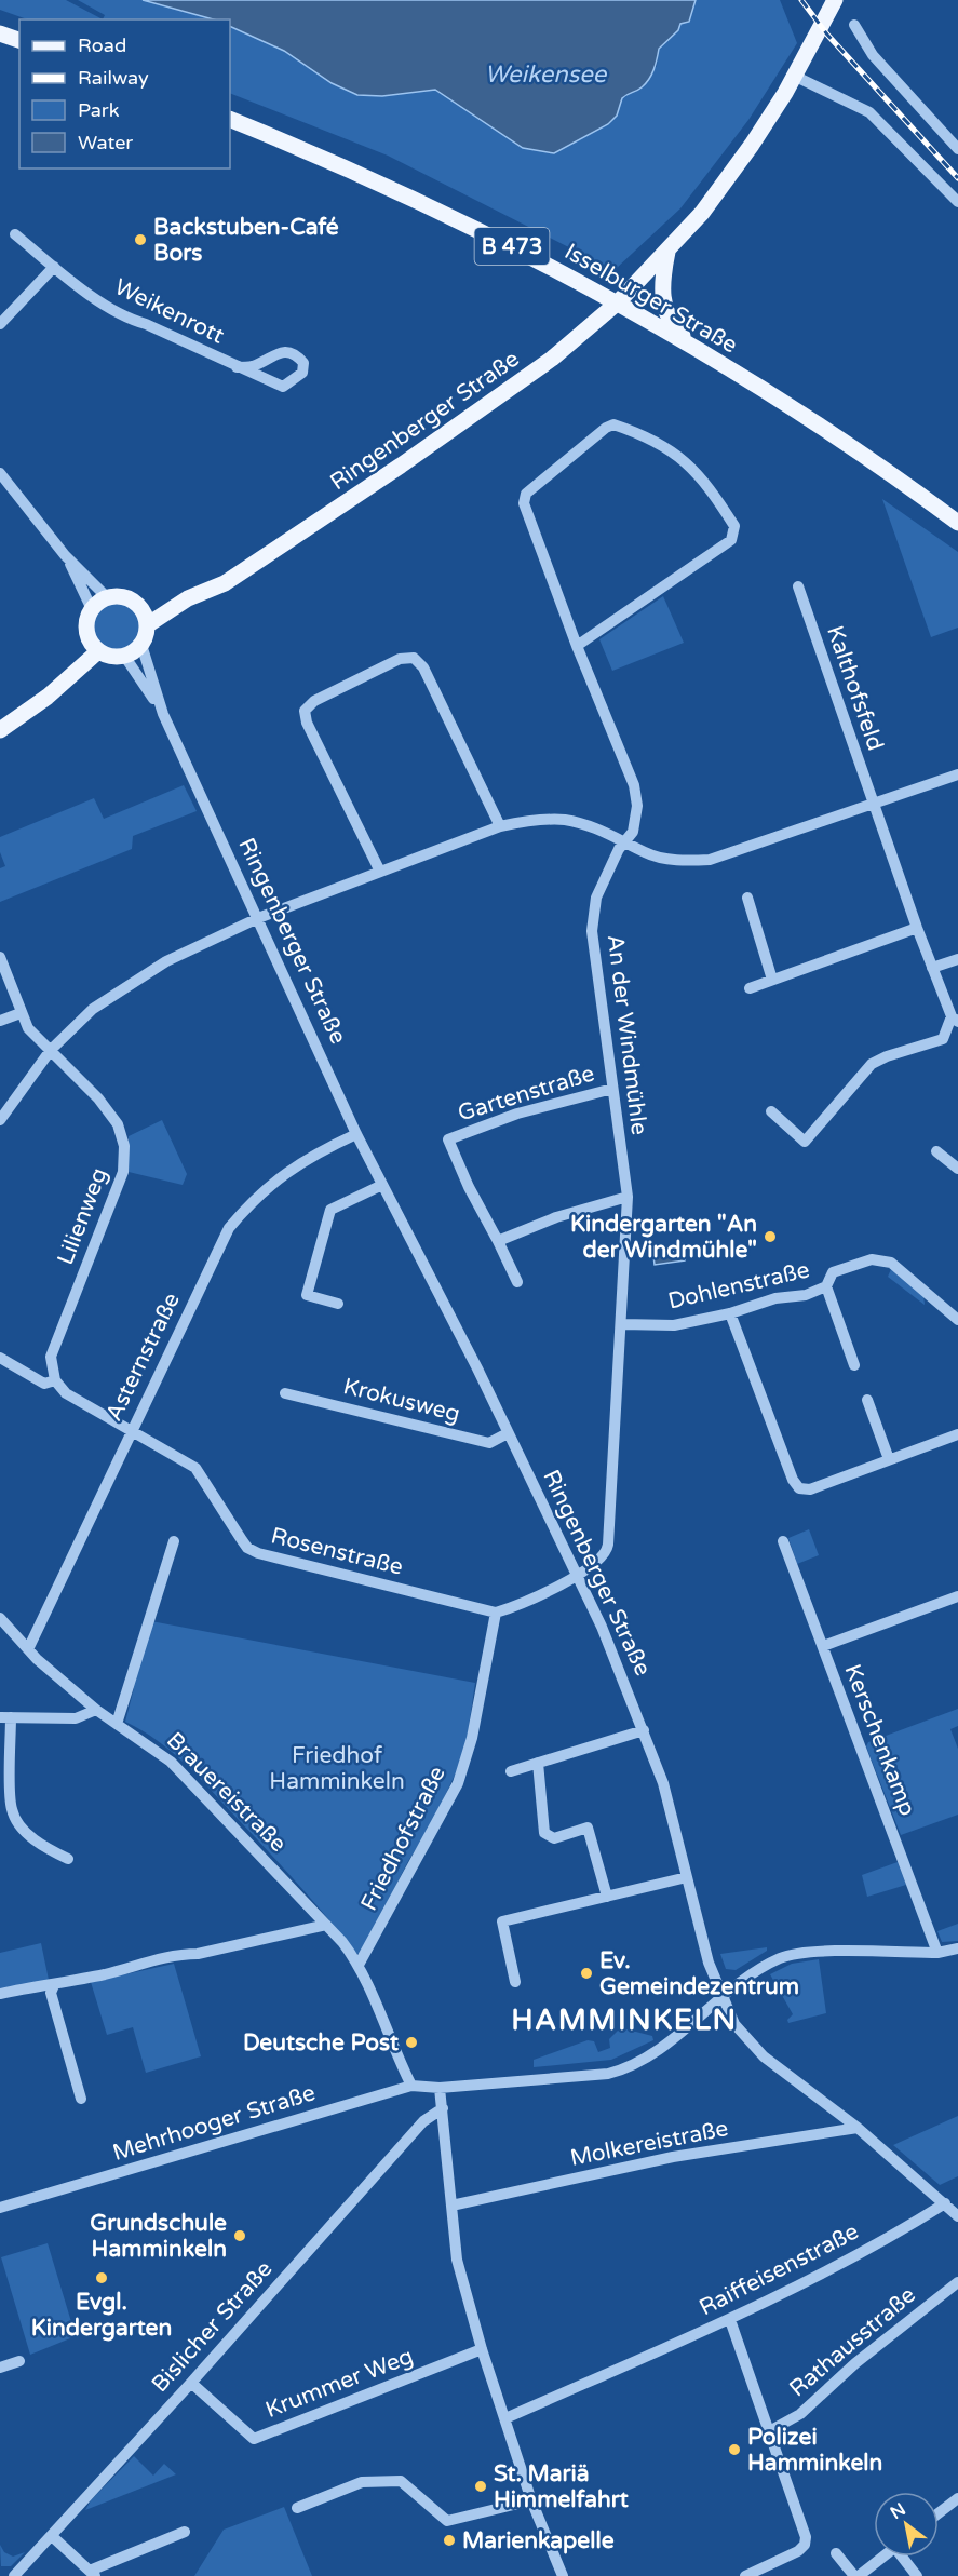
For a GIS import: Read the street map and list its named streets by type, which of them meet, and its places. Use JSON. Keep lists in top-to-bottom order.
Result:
{
  "streets": {
    "main road": ["B 473", "Isselburger Straße", "Ringenberger Straße"],
    "street": [
      "Weikenrott",
      "Kalthofsfeld",
      "An der Windmühle",
      "Gartenstraße",
      "Lilienweg",
      "Dohlenstraße",
      "Asternstraße",
      "Krokusweg",
      "Rosenstraße",
      "Kerschenkamp",
      "Brauereistraße",
      "Friedhofstraße",
      "Mehrhooger Straße",
      "Molkereistraße",
      "Raiffeisenstraße",
      "Bislicher Straße",
      "Rathausstraße",
      "Krummer Weg"
    ]
  },
  "crossings": [
    ["B 473", "Isselburger Straße"],
    ["B 473", "Ringenberger Straße"],
    ["Isselburger Straße", "Ringenberger Straße"],
    ["Ringenberger Straße", "An der Windmühle"],
    ["Ringenberger Straße", "Asternstraße"],
    ["Ringenberger Straße", "Krokusweg"],
    ["Ringenberger Straße", "Mehrhooger Straße"],
    ["Ringenberger Straße", "Molkereistraße"],
    ["Ringenberger Straße", "Raiffeisenstraße"],
    ["An der Windmühle", "Gartenstraße"],
    ["An der Windmühle", "Dohlenstraße"],
    ["Lilienweg", "Rosenstraße"],
    ["Asternstraße", "Rosenstraße"],
    ["Asternstraße", "Brauereistraße"],
    ["Rosenstraße", "Friedhofstraße"],
    ["Kerschenkamp", "Mehrhooger Straße"],
    ["Brauereistraße", "Friedhofstraße"],
    ["Brauereistraße", "Mehrhooger Straße"],
    ["Raiffeisenstraße", "Rathausstraße"],
    ["Bislicher Straße", "Krummer Weg"]
  ],
  "districts": ["HAMMINKELN"],
  "water": ["Weikensee"],
  "parks": ["Friedhof Hamminkeln"],
  "places": [
    "Backstuben-Café Bors",
    "Kindergarten \"An der Windmühle\"",
    "Ev. Gemeindezentrum",
    "Deutsche Post",
    "Grundschule Hamminkeln",
    "Evgl. Kindergarten",
    "Polizei Hamminkeln",
    "St. Mariä Himmelfahrt",
    "Marienkapelle"
  ],
  "legend": [
    "Road",
    "Railway",
    "Park",
    "Water"
  ],
  "north": "top left"
}
